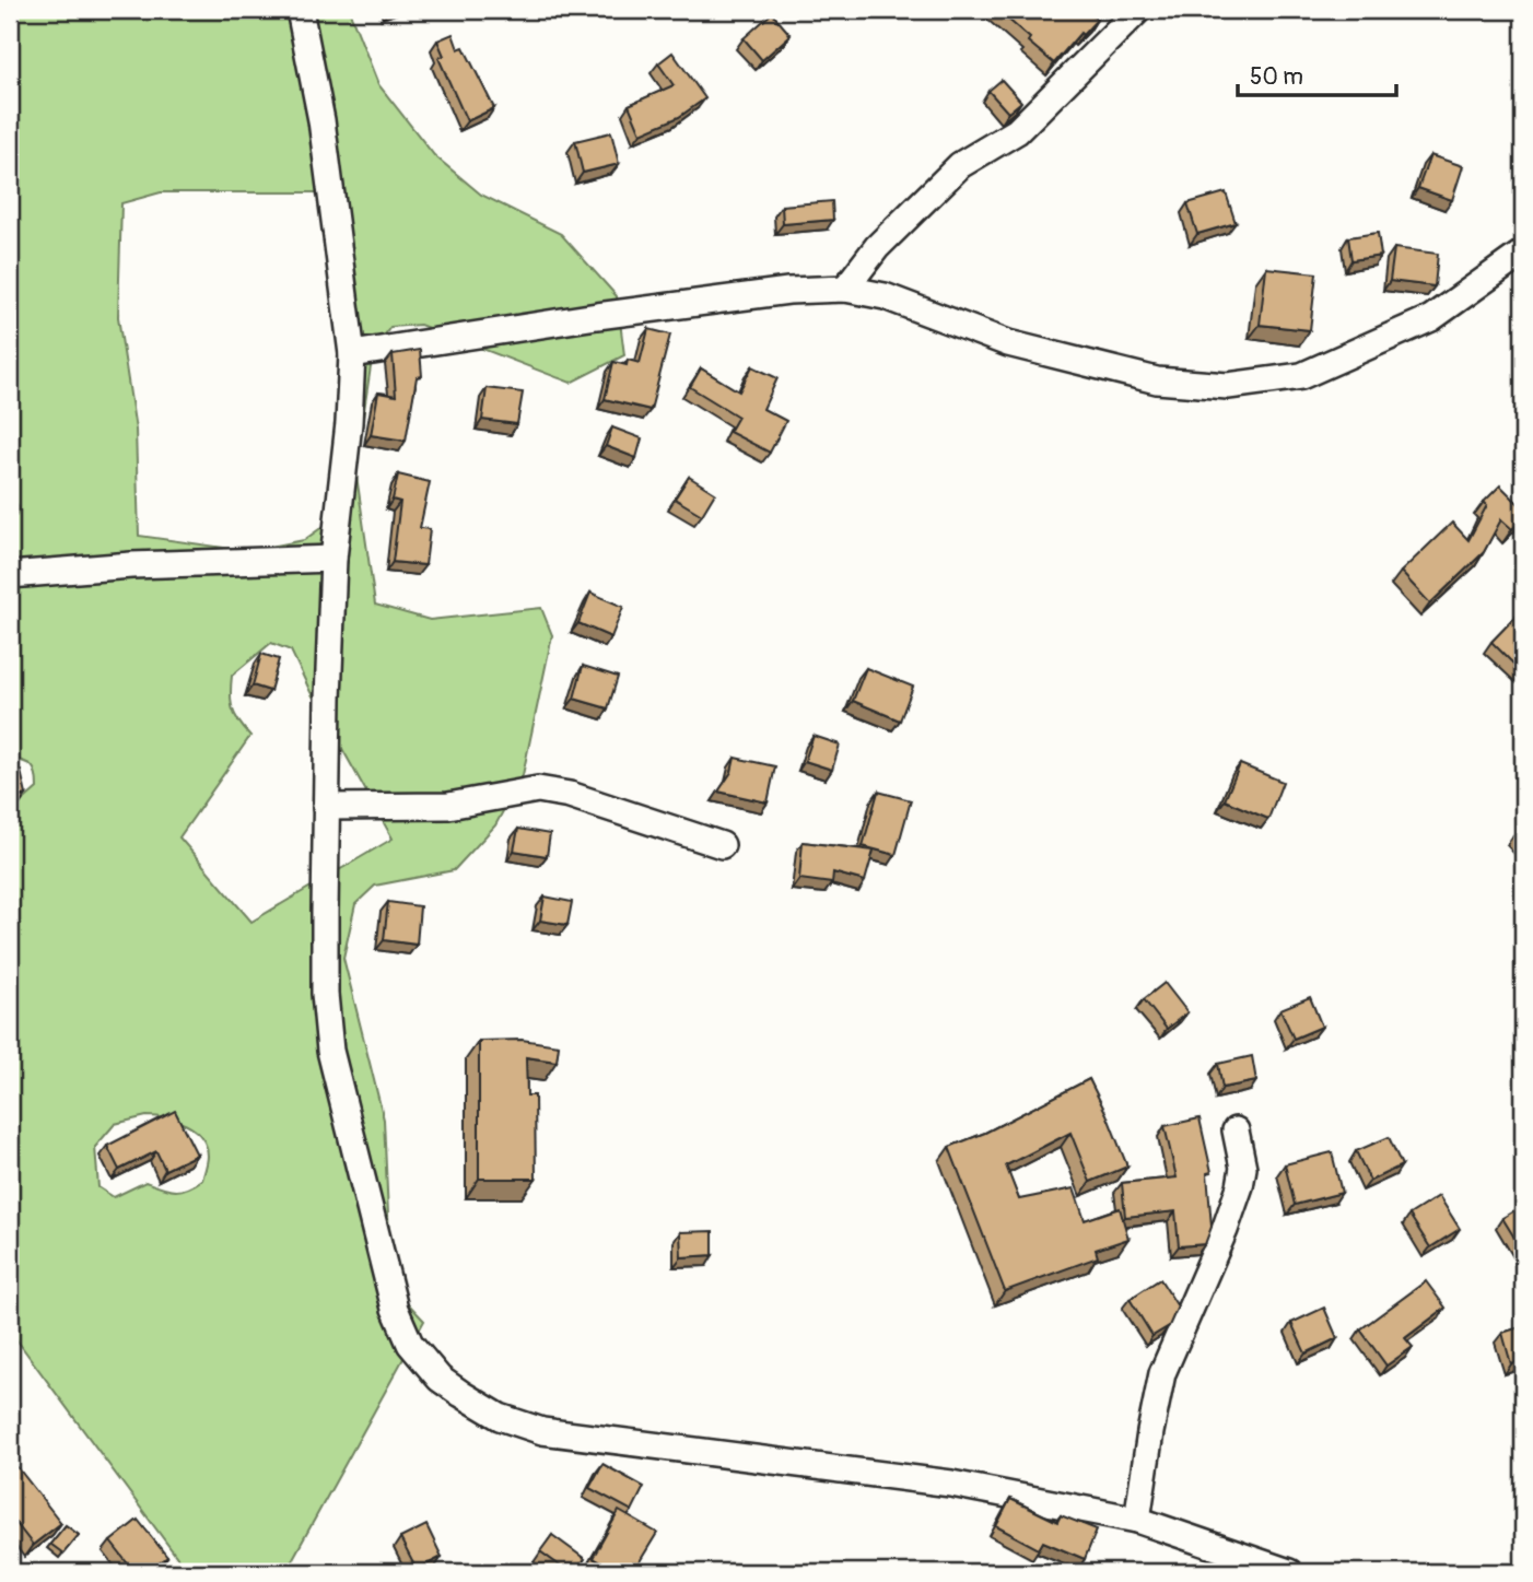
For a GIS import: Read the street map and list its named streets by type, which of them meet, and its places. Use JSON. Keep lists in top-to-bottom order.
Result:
{
  "scale_bar": "50 m"
}
